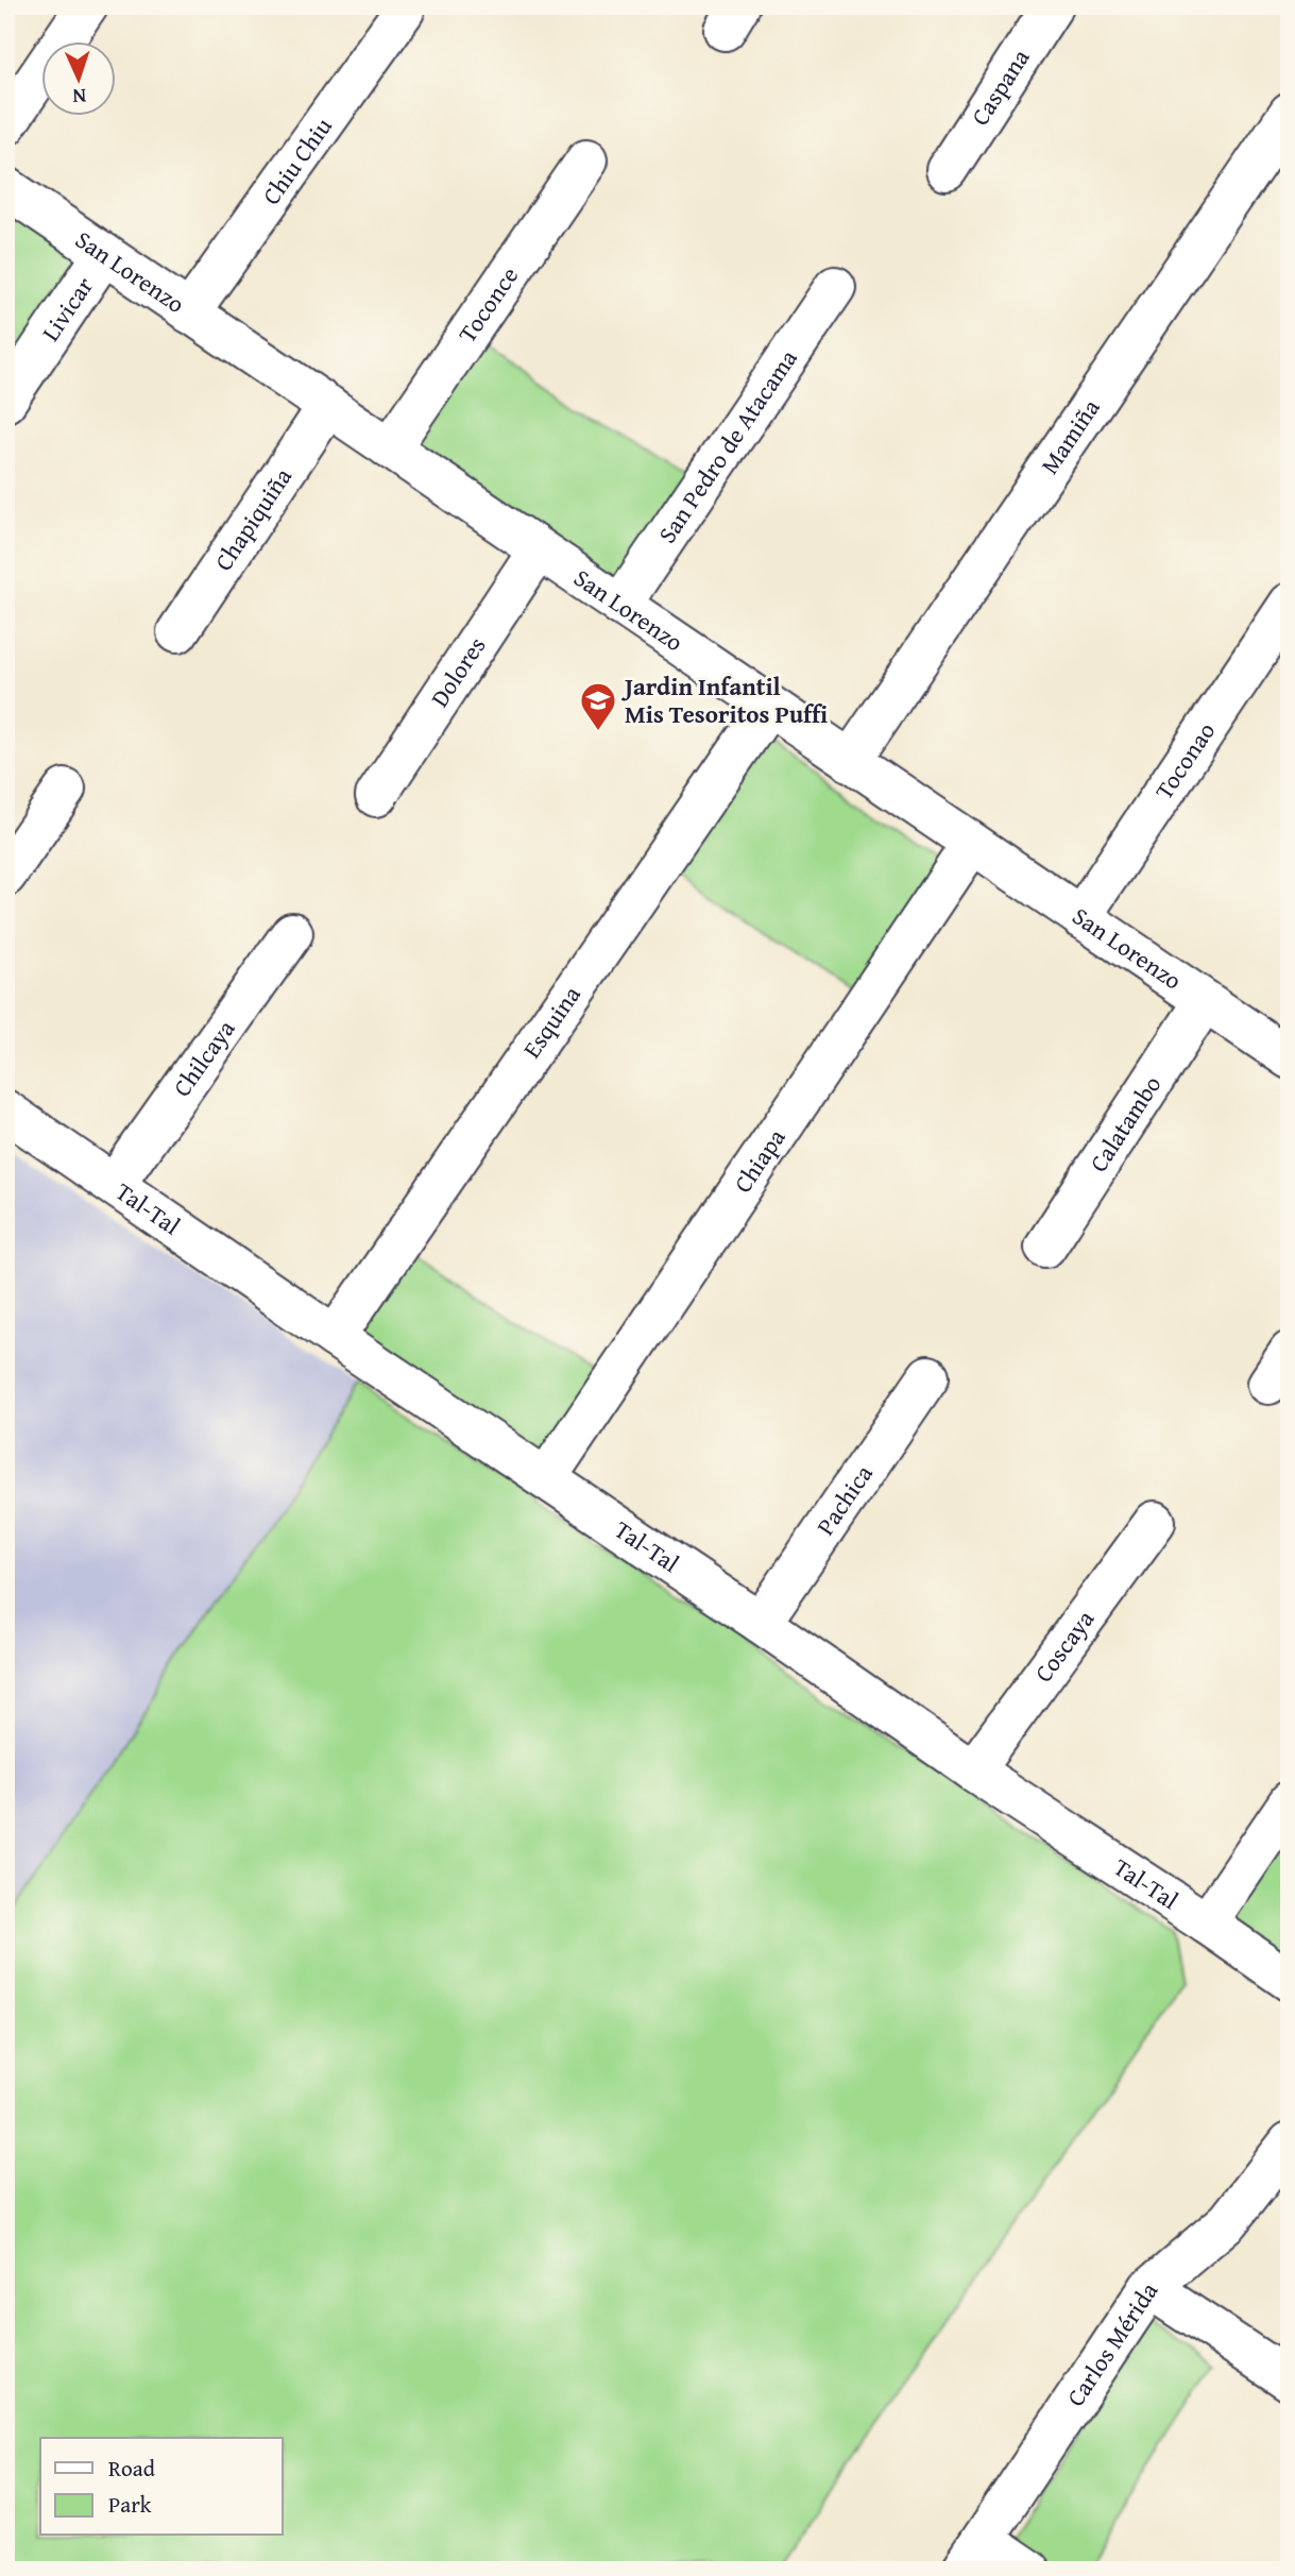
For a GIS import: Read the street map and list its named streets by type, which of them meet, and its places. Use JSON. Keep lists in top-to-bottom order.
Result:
{
  "streets": {
    "street": [
      "Caspana",
      "Chiu Chiu",
      "San Lorenzo",
      "Toconce",
      "Livicar",
      "Mamiña",
      "San Pedro de Atacama",
      "Chapiquiña",
      "Dolores",
      "Toconao",
      "Esquina",
      "Chilcaya",
      "Calatambo",
      "Chiapa",
      "Tal-Tal",
      "Pachica",
      "Coscaya",
      "Carlos Mérida"
    ]
  },
  "crossings": [
    ["Chiu Chiu", "San Lorenzo"],
    ["San Lorenzo", "Toconce"],
    ["San Lorenzo", "Livicar"],
    ["San Lorenzo", "Mamiña"],
    ["San Lorenzo", "San Pedro de Atacama"],
    ["San Lorenzo", "Chapiquiña"],
    ["San Lorenzo", "Dolores"],
    ["San Lorenzo", "Toconao"],
    ["San Lorenzo", "Esquina"],
    ["San Lorenzo", "Calatambo"],
    ["San Lorenzo", "Chiapa"],
    ["Esquina", "Tal-Tal"],
    ["Chilcaya", "Tal-Tal"],
    ["Chiapa", "Tal-Tal"],
    ["Tal-Tal", "Pachica"],
    ["Tal-Tal", "Coscaya"]
  ],
  "places": {
    "school or university": ["Jardin Infantil Mis Tesoritos Puffi"]
  },
  "legend": ["Road", "Park"],
  "north": "bottom"
}
